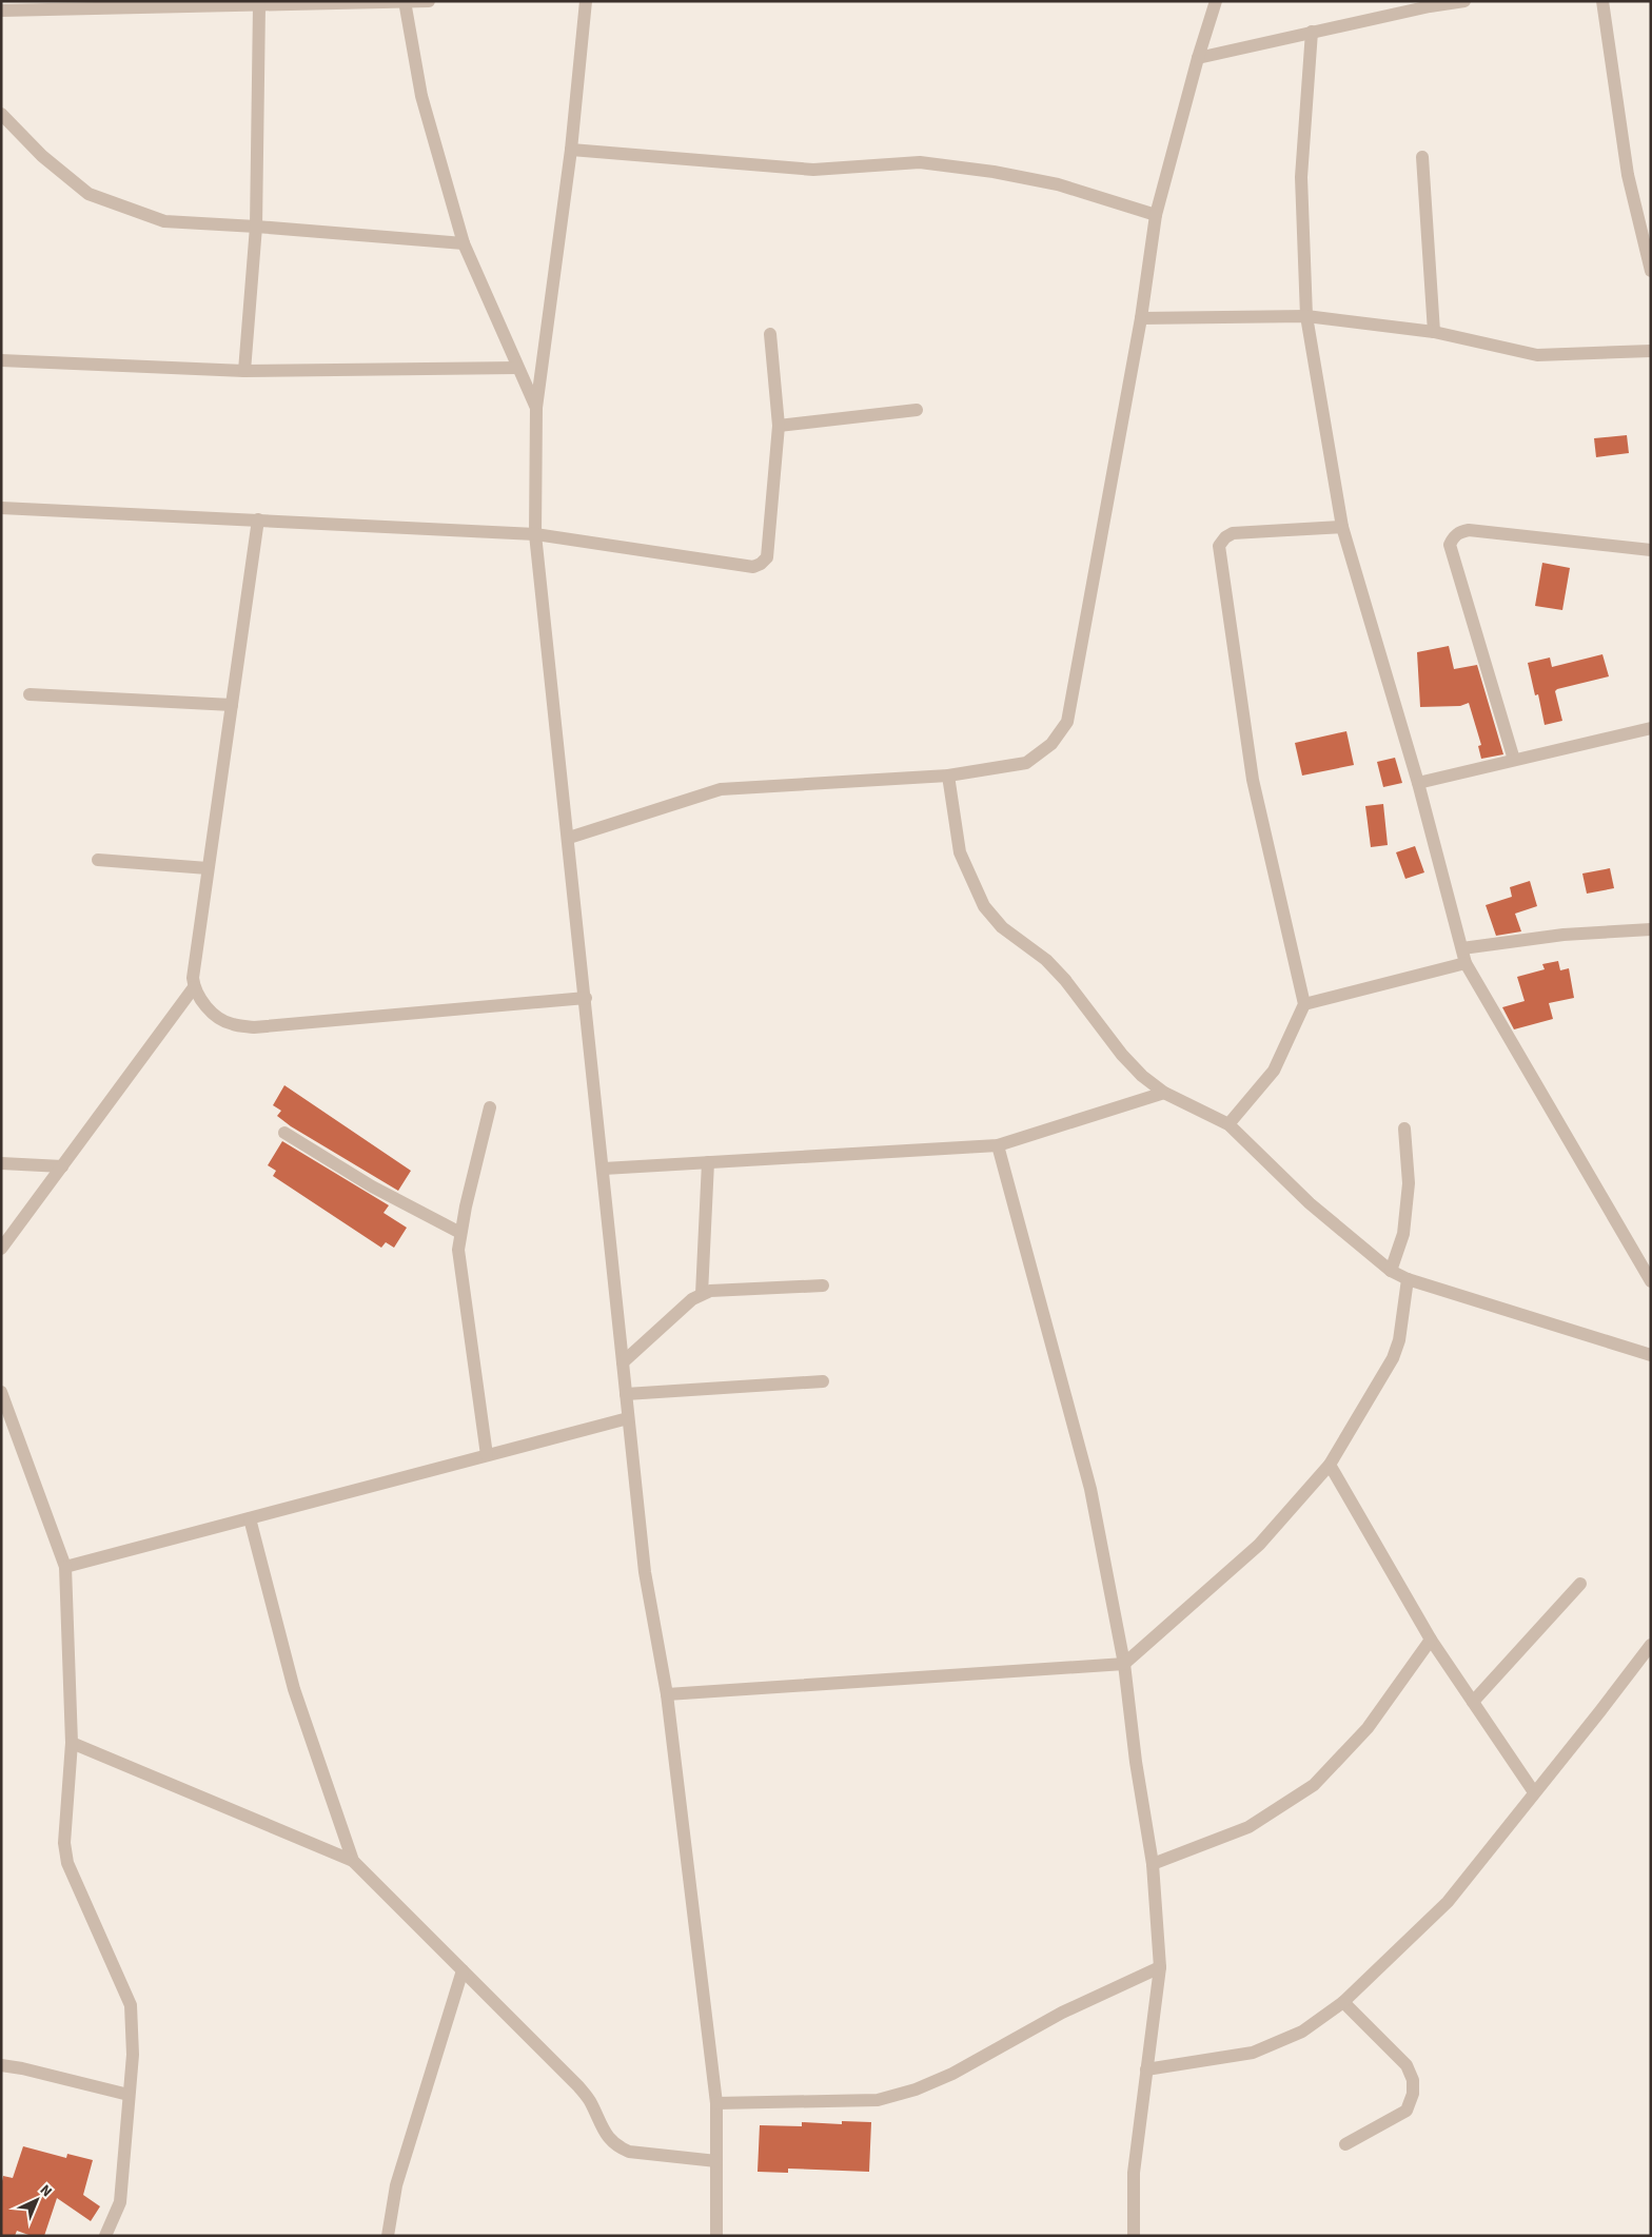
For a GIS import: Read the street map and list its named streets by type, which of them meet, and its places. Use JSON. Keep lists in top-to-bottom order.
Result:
{
  "north": "top right"
}
